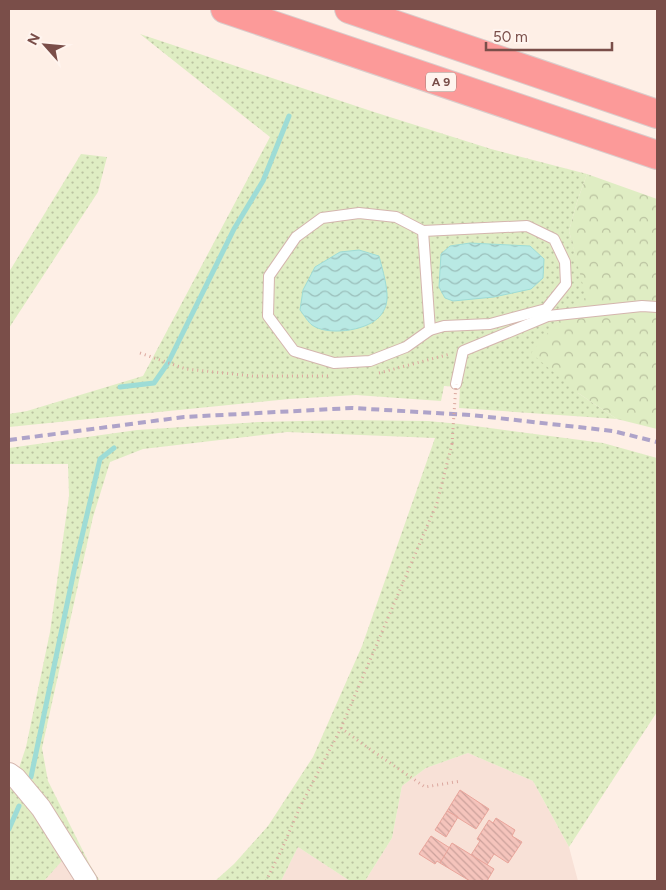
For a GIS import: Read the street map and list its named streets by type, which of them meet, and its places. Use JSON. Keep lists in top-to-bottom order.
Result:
{
  "streets": {
    "highway": ["A 9"]
  },
  "scale_bar": "50 m",
  "north": "top left"
}
